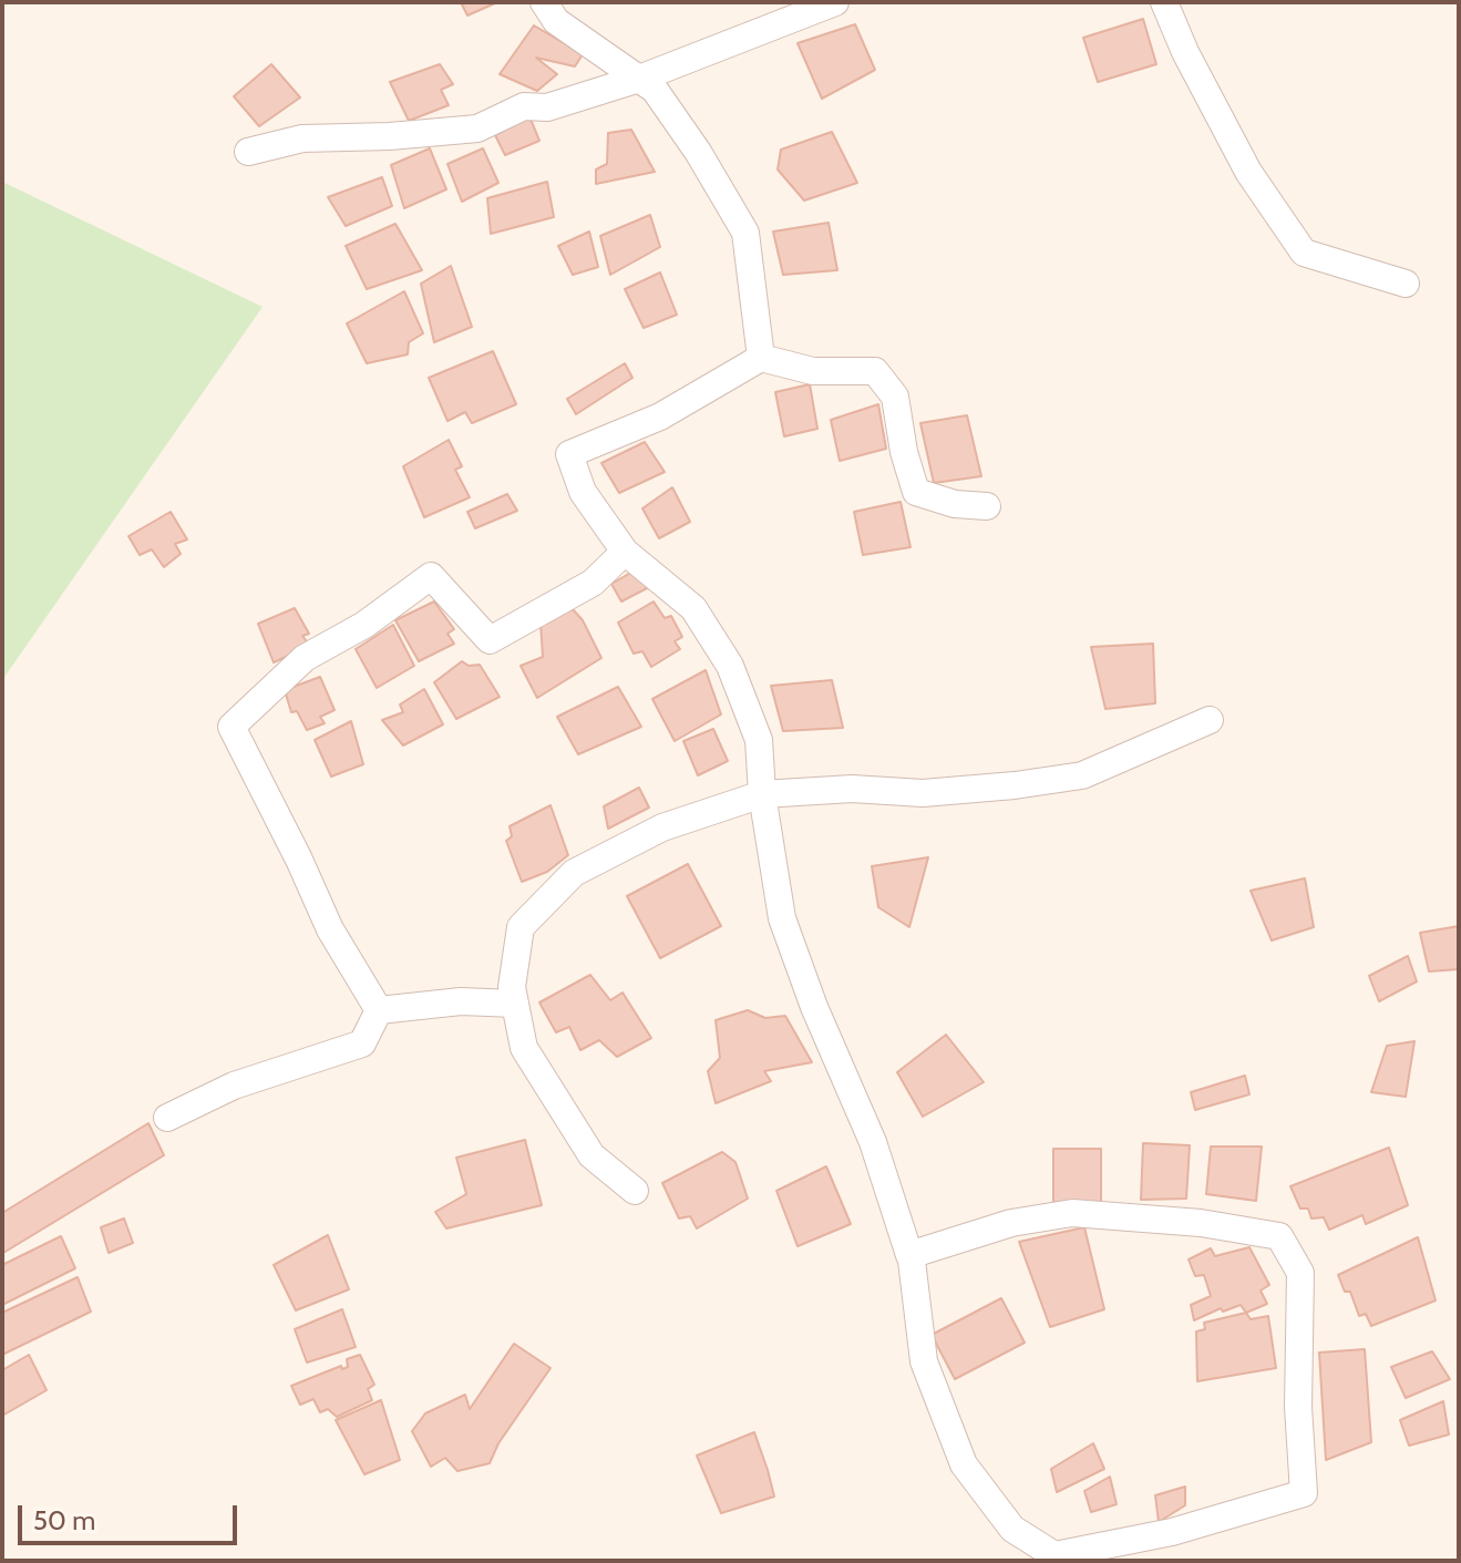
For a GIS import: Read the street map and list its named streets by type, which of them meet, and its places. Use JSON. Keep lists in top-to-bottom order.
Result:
{
  "scale_bar": "50 m"
}
